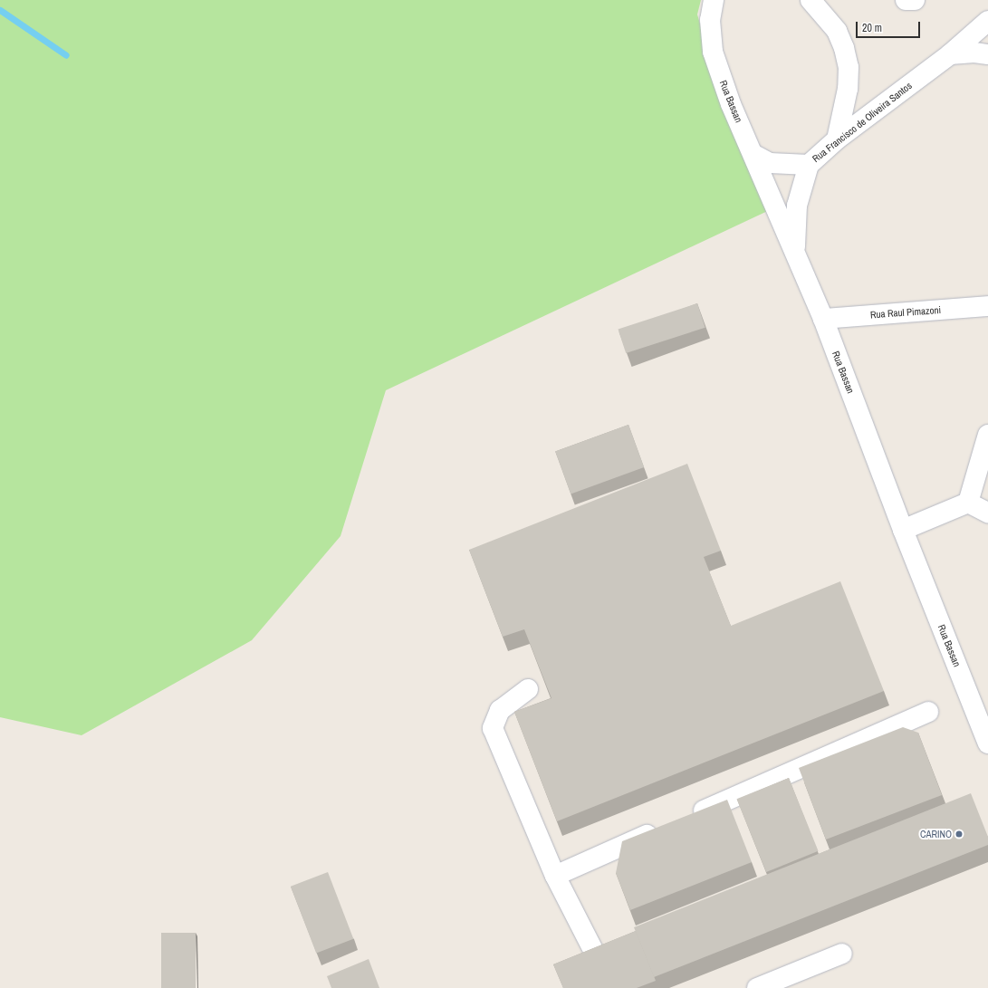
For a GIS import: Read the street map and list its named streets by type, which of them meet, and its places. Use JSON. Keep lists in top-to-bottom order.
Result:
{
  "streets": {
    "street": ["Rua Bassan", "Rua Francisco de Oliveira Santos", "Rua Raul Pimazoni"]
  },
  "crossings": [
    ["Rua Bassan", "Rua Francisco de Oliveira Santos"],
    ["Rua Bassan", "Rua Raul Pimazoni"]
  ],
  "places": ["CARINO"],
  "scale_bar": "20 m"
}
